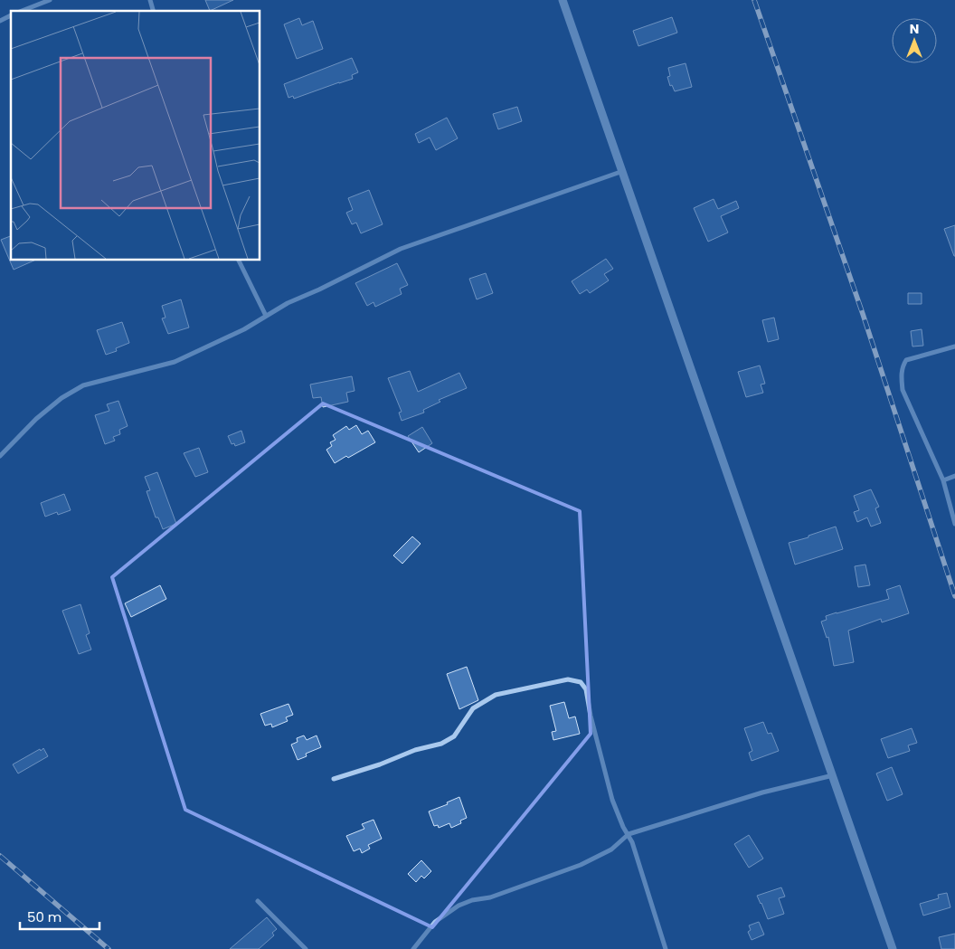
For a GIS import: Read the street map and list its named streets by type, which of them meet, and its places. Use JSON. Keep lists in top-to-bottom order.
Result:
{
  "scale_bar": "50 m",
  "north": "top"
}
